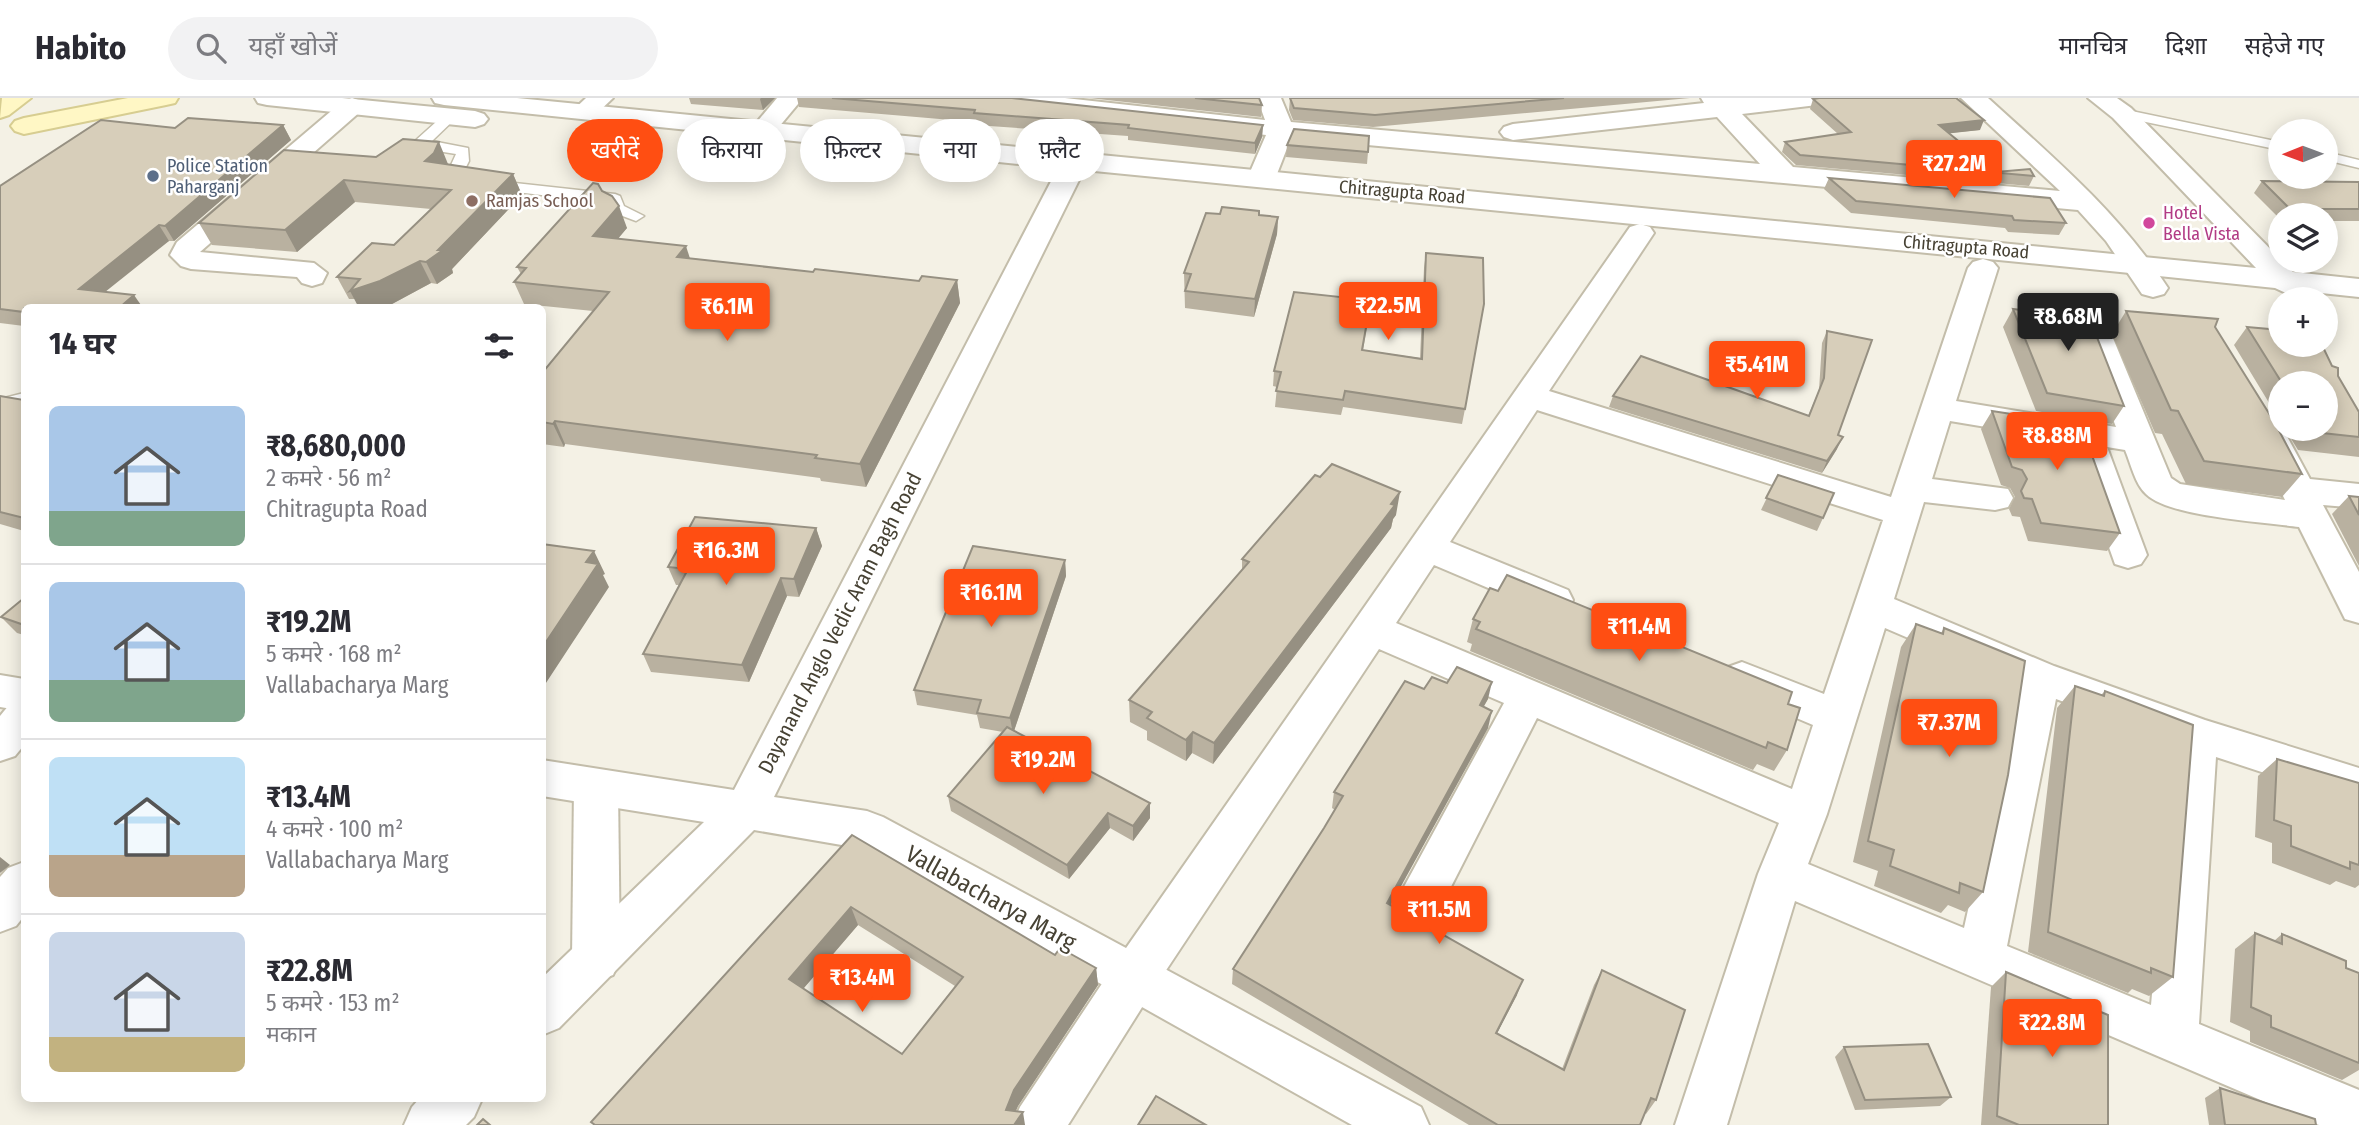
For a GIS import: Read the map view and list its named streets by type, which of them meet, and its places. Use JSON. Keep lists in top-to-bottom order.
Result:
{
  "streets": {
    "street": ["Chitragupta Road", "Dayanand Anglo Vedic Aram Bagh Road", "Vallabacharya Marg"]
  },
  "crossings": [
    ["Dayanand Anglo Vedic Aram Bagh Road", "Vallabacharya Marg"]
  ],
  "places": ["Police Station Paharganj", "Ramjas School", "Hotel Bella Vista"],
  "north": "left",
  "page": {
    "header": "Habito",
    "search": "यहाँ खोजें",
    "nav": ["मानचित्र", "दिशा", "सहेजे गए"],
    "map_buttons": ["+", "−"],
    "chip": [
      "खरीदें",
      "किराया",
      "फ़िल्टर",
      "नया",
      "फ़्लैट"
    ],
    "price": [
      "₹27.2M",
      "₹22.5M",
      "₹6.1M",
      "₹8.68M",
      "₹5.41M",
      "₹8.88M",
      "₹16.3M",
      "₹16.1M",
      "₹11.4M",
      "₹7.37M",
      "₹19.2M",
      "₹11.5M",
      "₹13.4M",
      "₹22.8M"
    ],
    "heading": "14 घर",
    "list": [
      {
        "name": "₹8,680,000",
        "note": "2 कमरे · 56 m² · Chitragupta Road"
      },
      {
        "name": "₹19.2M",
        "note": "5 कमरे · 168 m² · Vallabacharya Marg"
      },
      {
        "name": "₹13.4M",
        "note": "4 कमरे · 100 m² · Vallabacharya Marg"
      },
      {
        "name": "₹22.8M",
        "note": "5 कमरे · 153 m² · मकान"
      }
    ]
  }
}
